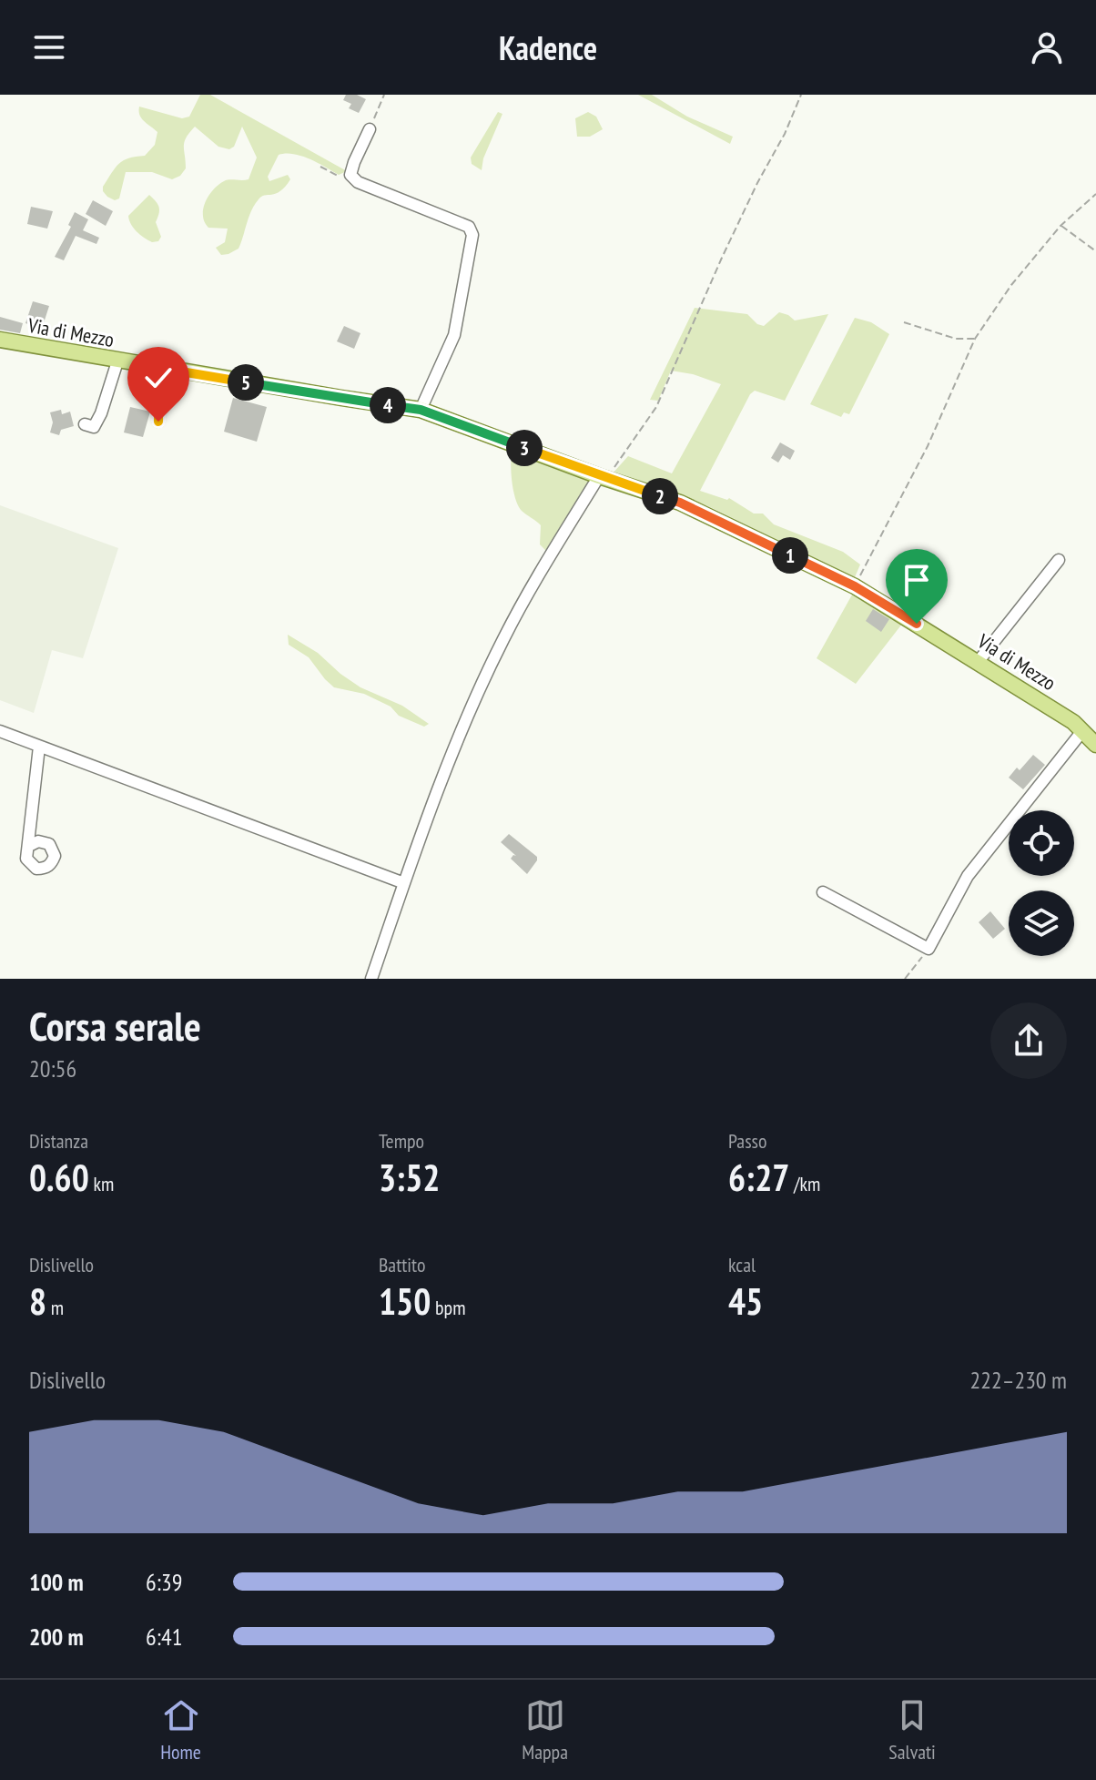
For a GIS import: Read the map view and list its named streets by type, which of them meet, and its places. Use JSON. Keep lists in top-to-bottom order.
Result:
{
  "streets": {
    "main road": ["Via di Mezzo"]
  },
  "page": {
    "header": "Kadence",
    "pins": [
      "5",
      "4",
      "3",
      "2",
      "1"
    ],
    "heading": ["Corsa serale", "20:56"],
    "stats": [
      ["Distanza", "0.60 km"],
      ["Tempo", "3:52"],
      ["Passo", "6:27 /km"],
      ["Dislivello", "8 m"],
      ["Battito", "150 bpm"],
      ["kcal", "45"]
    ],
    "chart": ["Dislivello", "222–230 m"],
    "list": [
      {
        "name": "100 m",
        "note": "6:39"
      },
      {
        "name": "200 m",
        "note": "6:41"
      }
    ],
    "tabs": ["Home", "Mappa", "Salvati"]
  }
}
